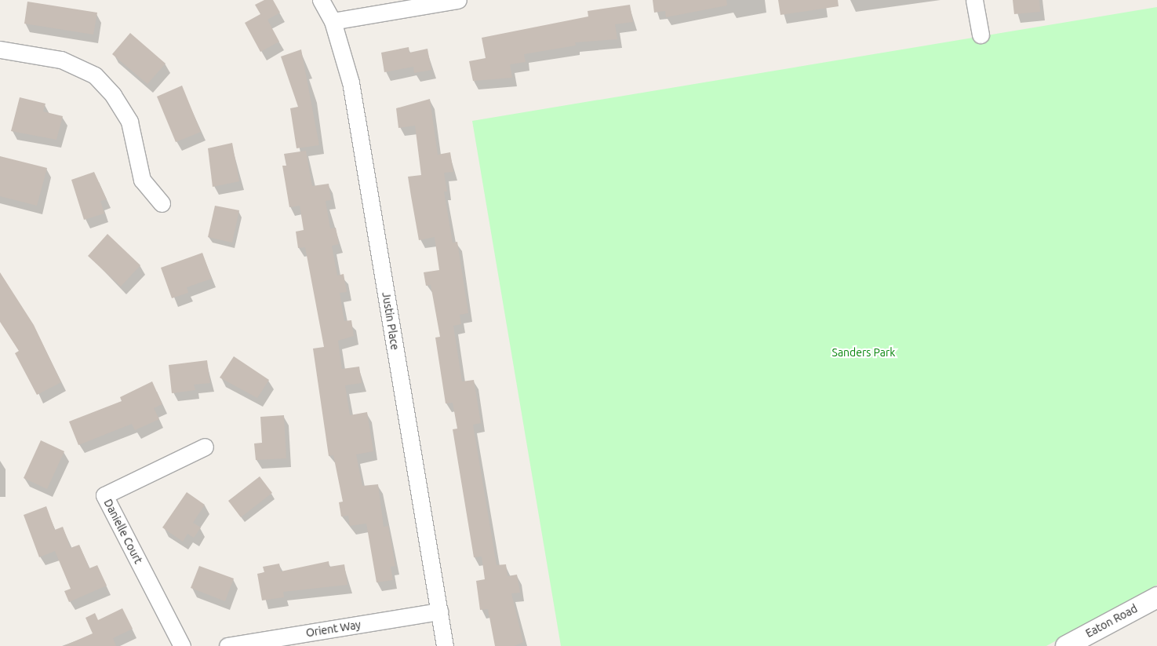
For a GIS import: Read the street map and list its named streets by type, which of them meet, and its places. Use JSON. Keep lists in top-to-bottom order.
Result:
{
  "streets": {
    "street": [
      "Justin Place",
      "Danielle Court",
      "Eaton Road",
      "Orient Way"
    ]
  },
  "crossings": [
    ["Justin Place", "Orient Way"]
  ],
  "parks": ["Sanders Park"]
}
